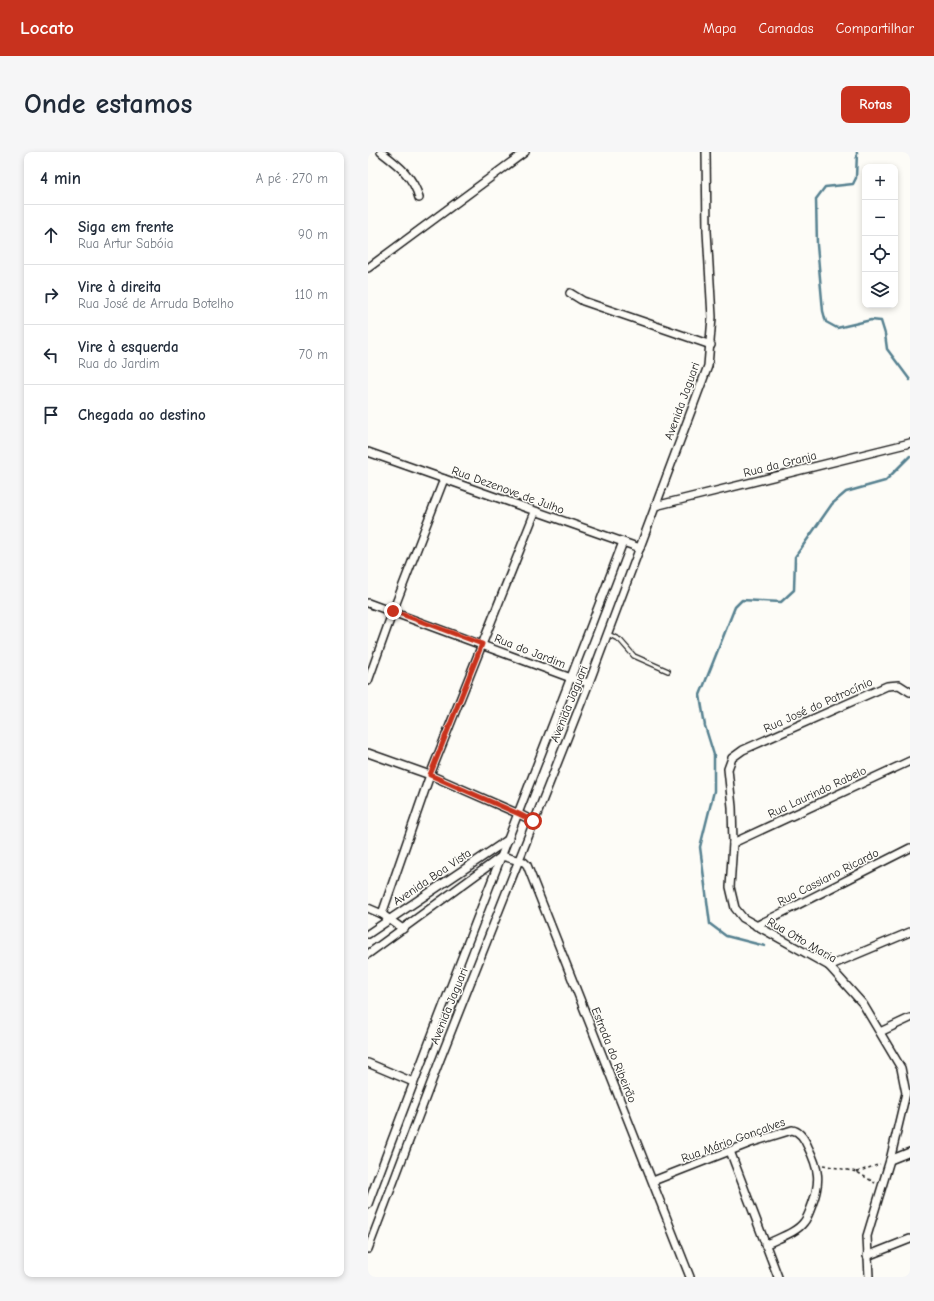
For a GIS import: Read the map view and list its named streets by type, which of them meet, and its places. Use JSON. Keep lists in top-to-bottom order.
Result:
{
  "streets": {
    "street": [
      "Avenida Jaguari",
      "Rua da Granja",
      "Rua Dezenove de Julho",
      "Rua do Jardim",
      "Rua José do Patrocínio",
      "Rua Laurindo Rabelo",
      "Avenida Boa Vista",
      "Rua Cassiano Ricardo",
      "Rua Otto Maria",
      "Estrada do Ribeirão",
      "Rua Mário Gonçalves"
    ]
  },
  "crossings": [
    ["Avenida Jaguari", "Rua da Granja"],
    ["Avenida Jaguari", "Rua Dezenove de Julho"],
    ["Avenida Jaguari", "Rua do Jardim"],
    ["Avenida Jaguari", "Avenida Boa Vista"],
    ["Avenida Jaguari", "Estrada do Ribeirão"],
    ["Rua José do Patrocínio", "Rua Otto Maria"],
    ["Rua Laurindo Rabelo", "Rua Otto Maria"],
    ["Avenida Boa Vista", "Estrada do Ribeirão"],
    ["Rua Cassiano Ricardo", "Rua Otto Maria"],
    ["Estrada do Ribeirão", "Rua Mário Gonçalves"]
  ],
  "page": {
    "header": "Locato",
    "nav": ["Mapa", "Camadas", "Compartilhar"],
    "buttons": "Rotas",
    "title": "Onde estamos",
    "heading": ["4 min", "A pé · 270 m"],
    "map_buttons": ["+", "−"],
    "list": [
      ["Siga em frente", "Rua Artur Sabóia", "90 m"],
      ["Vire à direita", "Rua José de Arruda Botelho", "110 m"],
      ["Vire à esquerda", "Rua do Jardim", "70 m"],
      "Chegada ao destino"
    ]
  }
}
